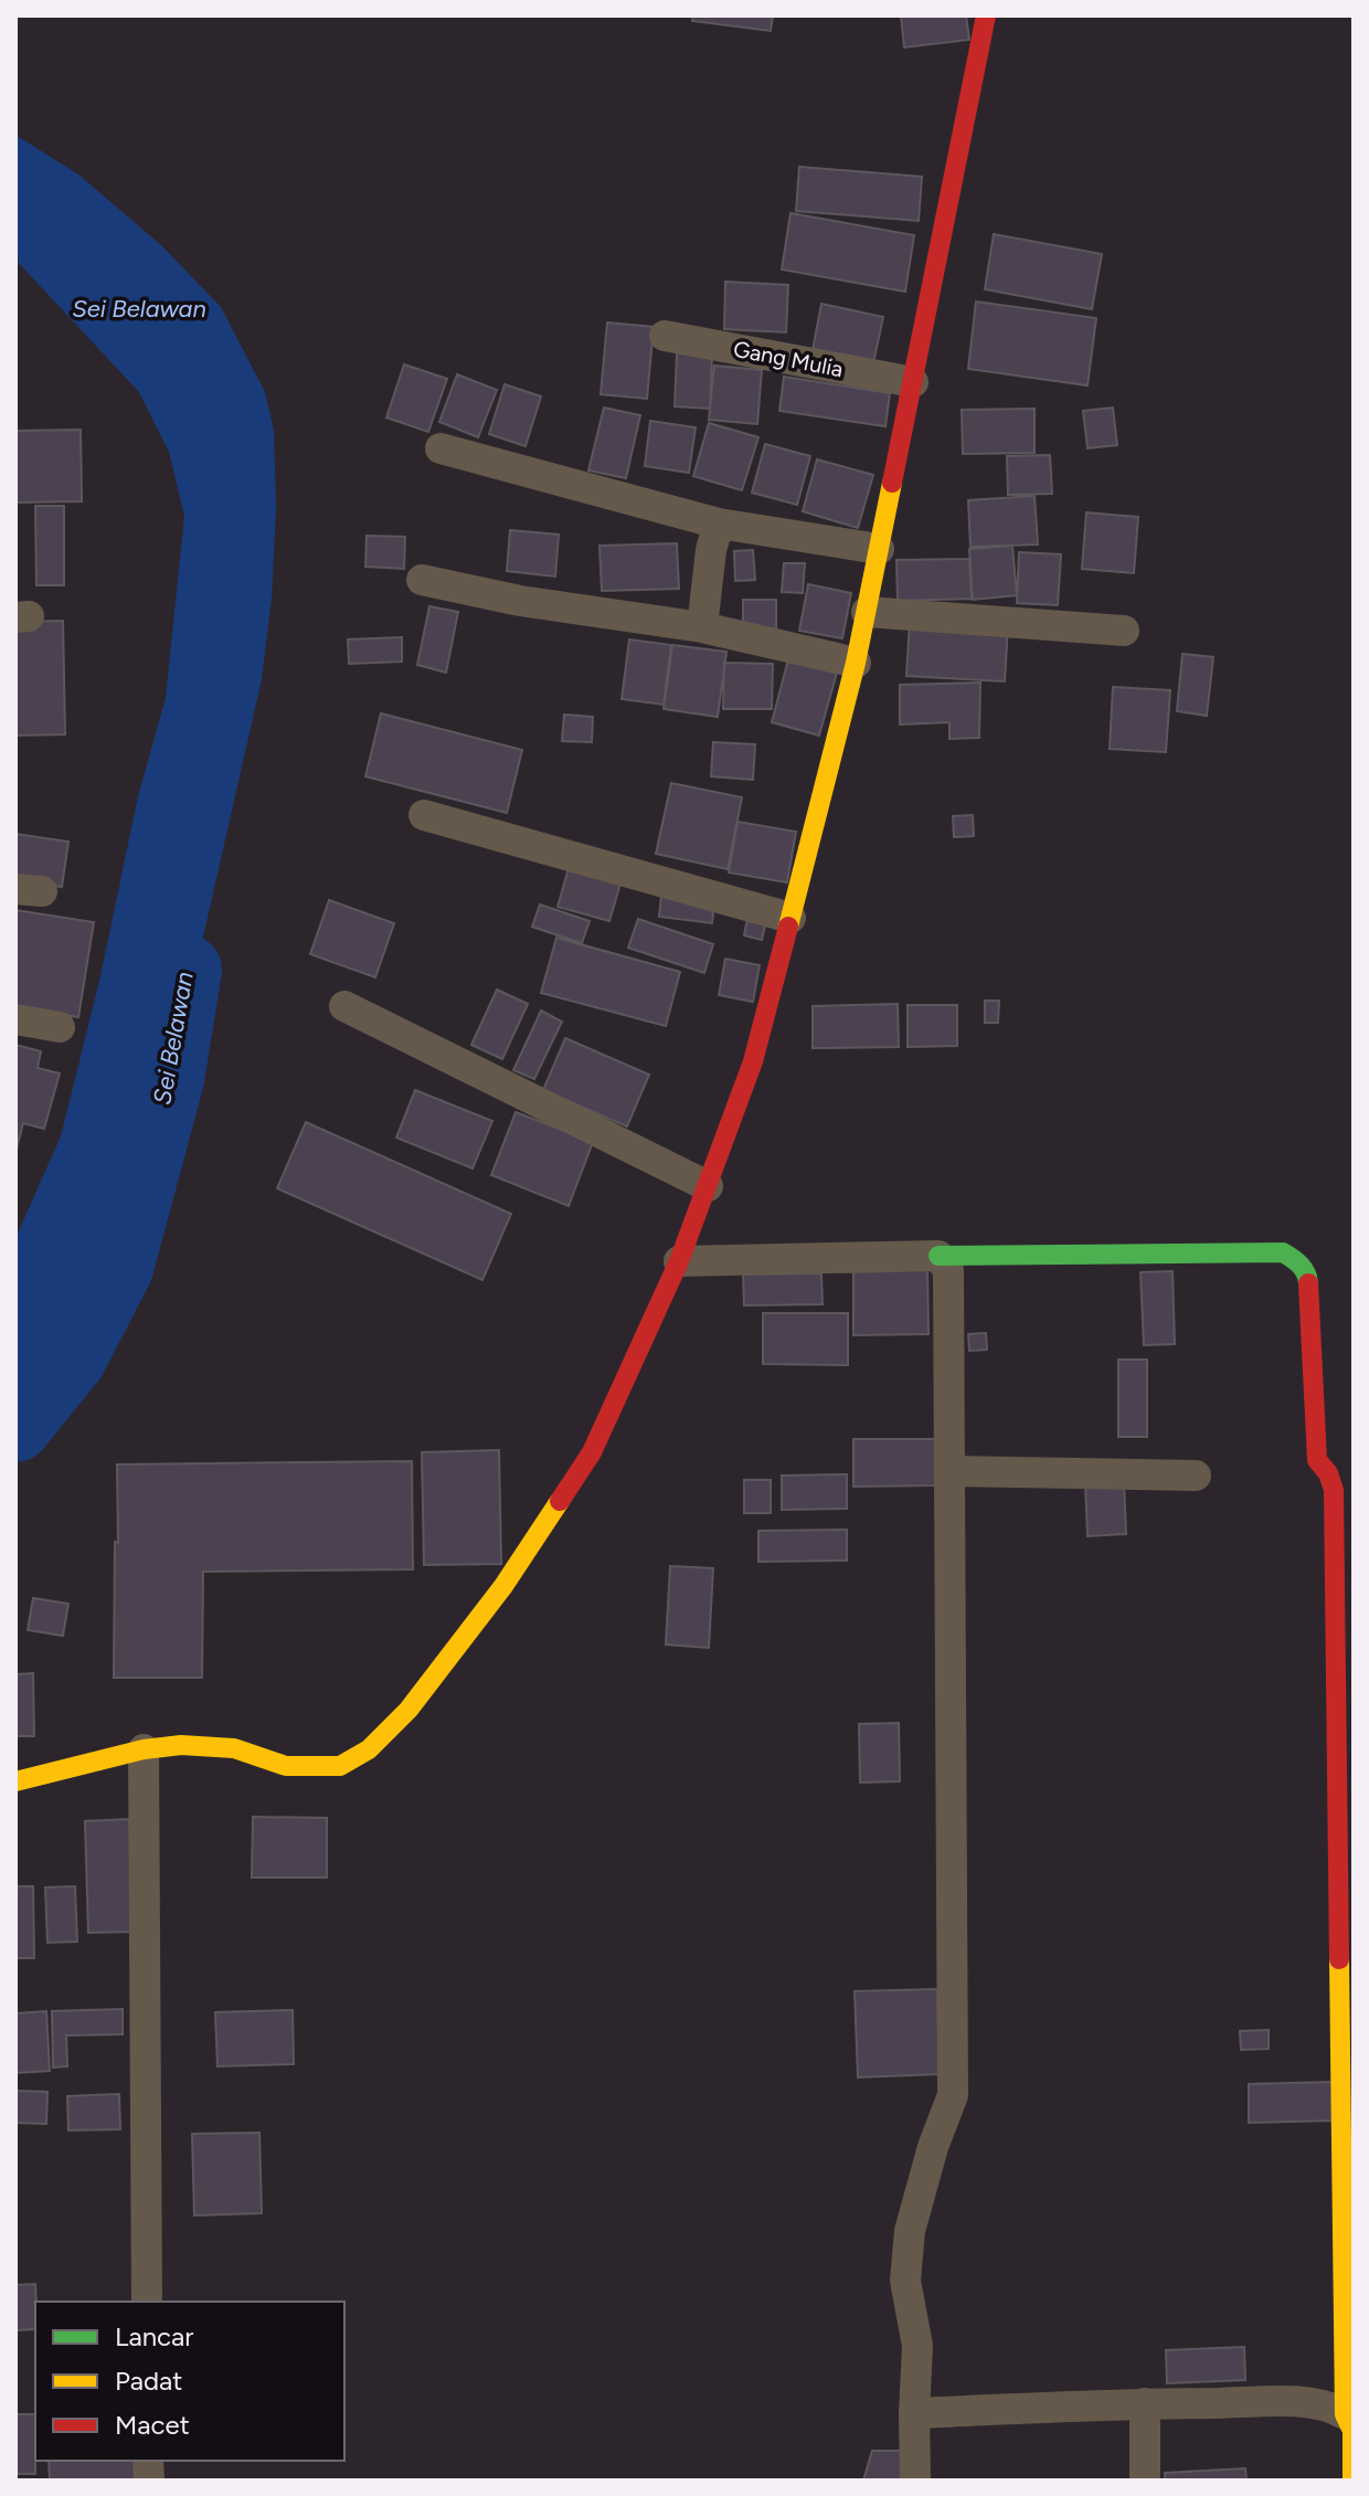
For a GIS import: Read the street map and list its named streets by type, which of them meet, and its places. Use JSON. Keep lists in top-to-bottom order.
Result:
{
  "streets": {
    "street": ["Gang Mulia"]
  },
  "water": ["Sei Belawan"],
  "legend": ["Lancar", "Padat", "Macet"]
}
